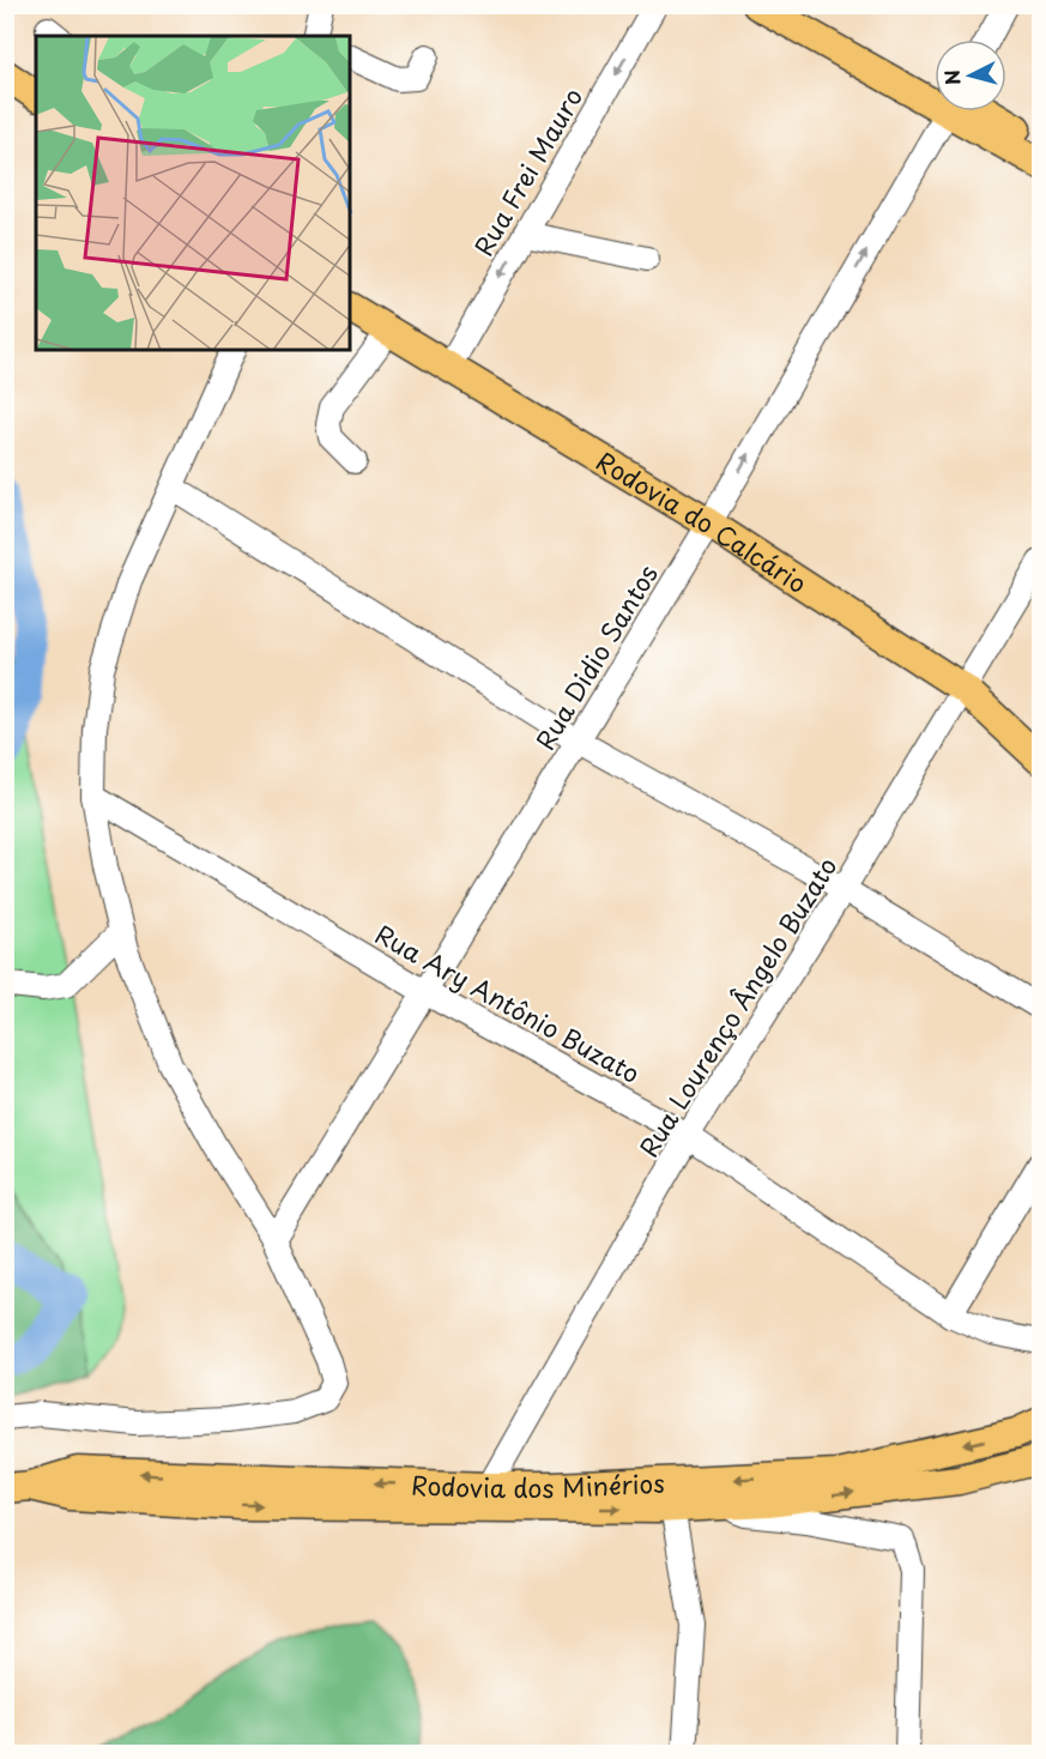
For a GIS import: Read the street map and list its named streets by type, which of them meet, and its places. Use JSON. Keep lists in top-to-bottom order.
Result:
{
  "streets": {
    "main road": ["Rodovia do Calcário", "Rodovia dos Minérios"],
    "street": [
      "Rua Frei Mauro",
      "Rua Didio Santos",
      "Rua Ary Antônio Buzato",
      "Rua Lourenço Ângelo Buzato"
    ]
  },
  "crossings": [
    ["Rua Frei Mauro", "Rodovia do Calcário"],
    ["Rodovia do Calcário", "Rua Didio Santos"],
    ["Rodovia do Calcário", "Rua Lourenço Ângelo Buzato"],
    ["Rua Didio Santos", "Rua Ary Antônio Buzato"],
    ["Rua Ary Antônio Buzato", "Rua Lourenço Ângelo Buzato"],
    ["Rua Lourenço Ângelo Buzato", "Rodovia dos Minérios"]
  ],
  "one_way": ["Rua Frei Mauro", "Rua Didio Santos"],
  "north": "left"
}
